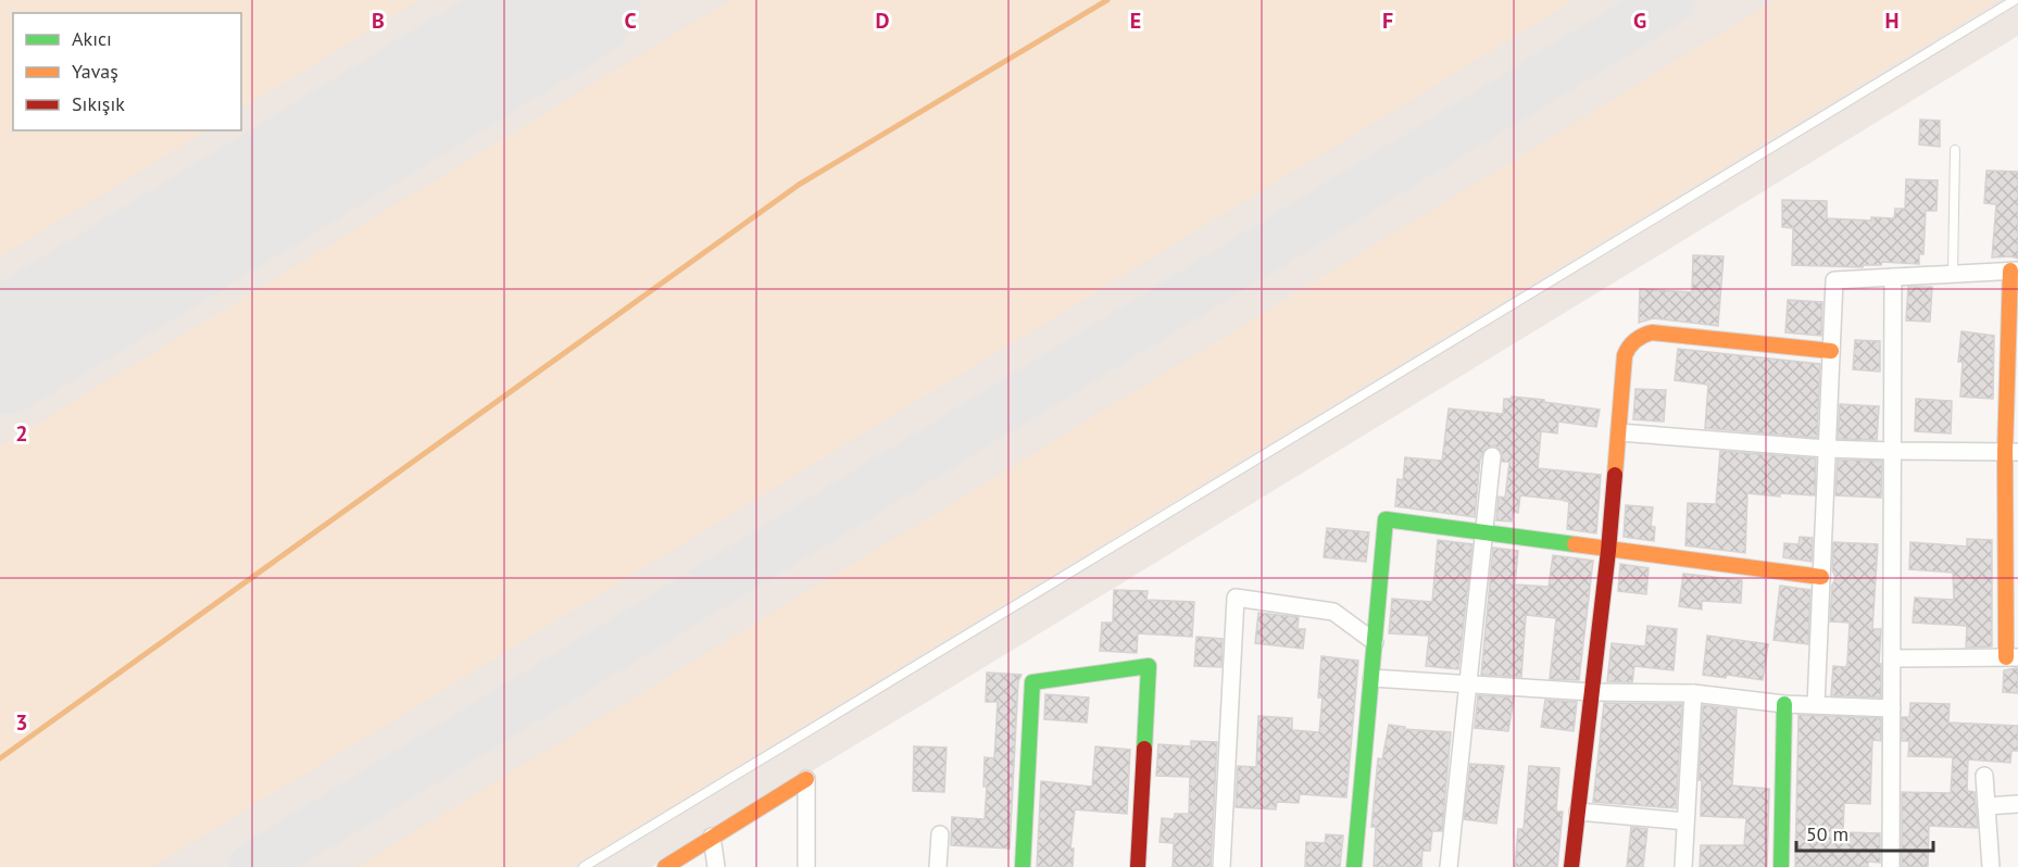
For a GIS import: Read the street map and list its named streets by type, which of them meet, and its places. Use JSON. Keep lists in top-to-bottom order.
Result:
{
  "legend": ["Akıcı", "Yavaş", "Sıkışık"],
  "scale_bar": "50 m",
  "grid": {
    "columns": [
      "B",
      "C",
      "D",
      "E",
      "F",
      "G",
      "H"
    ],
    "rows": ["2", "3"]
  }
}
